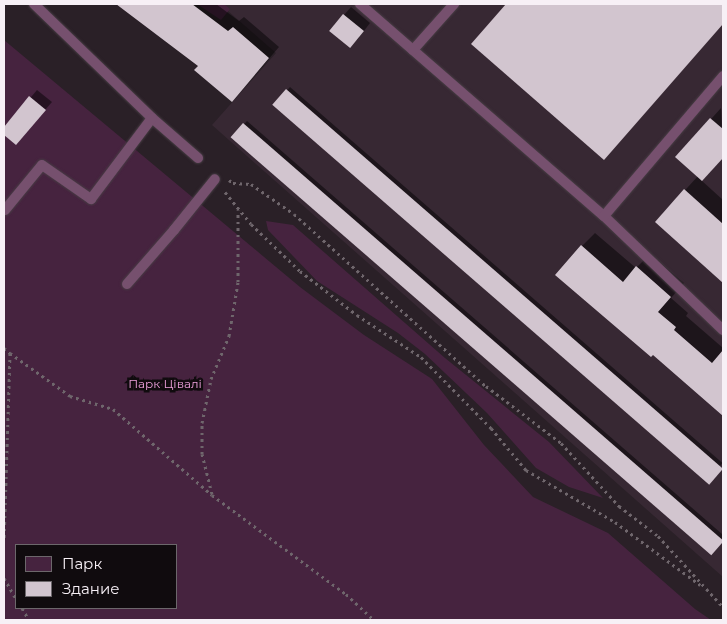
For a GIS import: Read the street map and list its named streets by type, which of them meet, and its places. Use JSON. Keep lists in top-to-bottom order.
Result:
{
  "parks": ["Парк Цівалі"],
  "legend": ["Парк", "Здание"]
}
